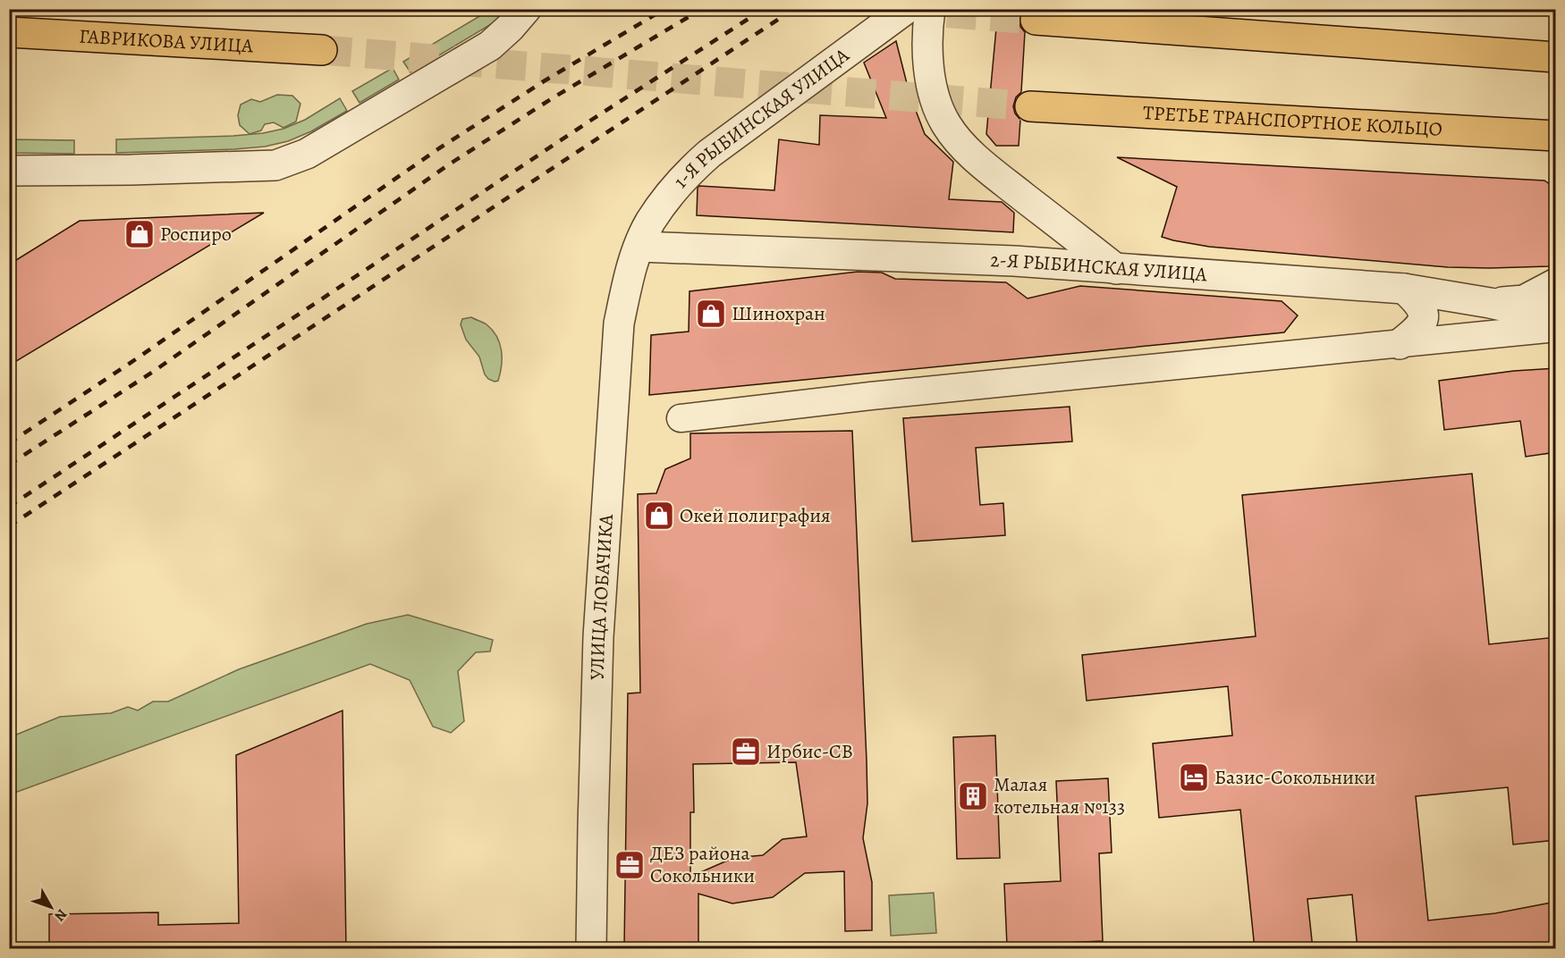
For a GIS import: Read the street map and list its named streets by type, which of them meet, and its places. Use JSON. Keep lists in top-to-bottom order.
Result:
{
  "streets": {
    "main road": ["ГАВРИКОВА УЛИЦА", "ТРЕТЬЕ ТРАНСПОРТНОЕ КОЛЬЦО"],
    "street": ["1-Я РЫБИНСКАЯ УЛИЦА", "2-Я РЫБИНСКАЯ УЛИЦА", "УЛИЦА ЛОБАЧИКА"]
  },
  "crossings": [
    ["1-Я РЫБИНСКАЯ УЛИЦА", "2-Я РЫБИНСКАЯ УЛИЦА"],
    ["1-Я РЫБИНСКАЯ УЛИЦА", "УЛИЦА ЛОБАЧИКА"],
    ["2-Я РЫБИНСКАЯ УЛИЦА", "УЛИЦА ЛОБАЧИКА"]
  ],
  "places": {
    "shop": ["Роспиро", "Шинохран", "Окей полиграфия"],
    "office": ["Ирбис-СВ", "ДЕЗ района Сокольники"],
    "hotel": ["Базис-Сокольники"],
    "building": ["Малая котельная №133"]
  },
  "north": "bottom right"
}
